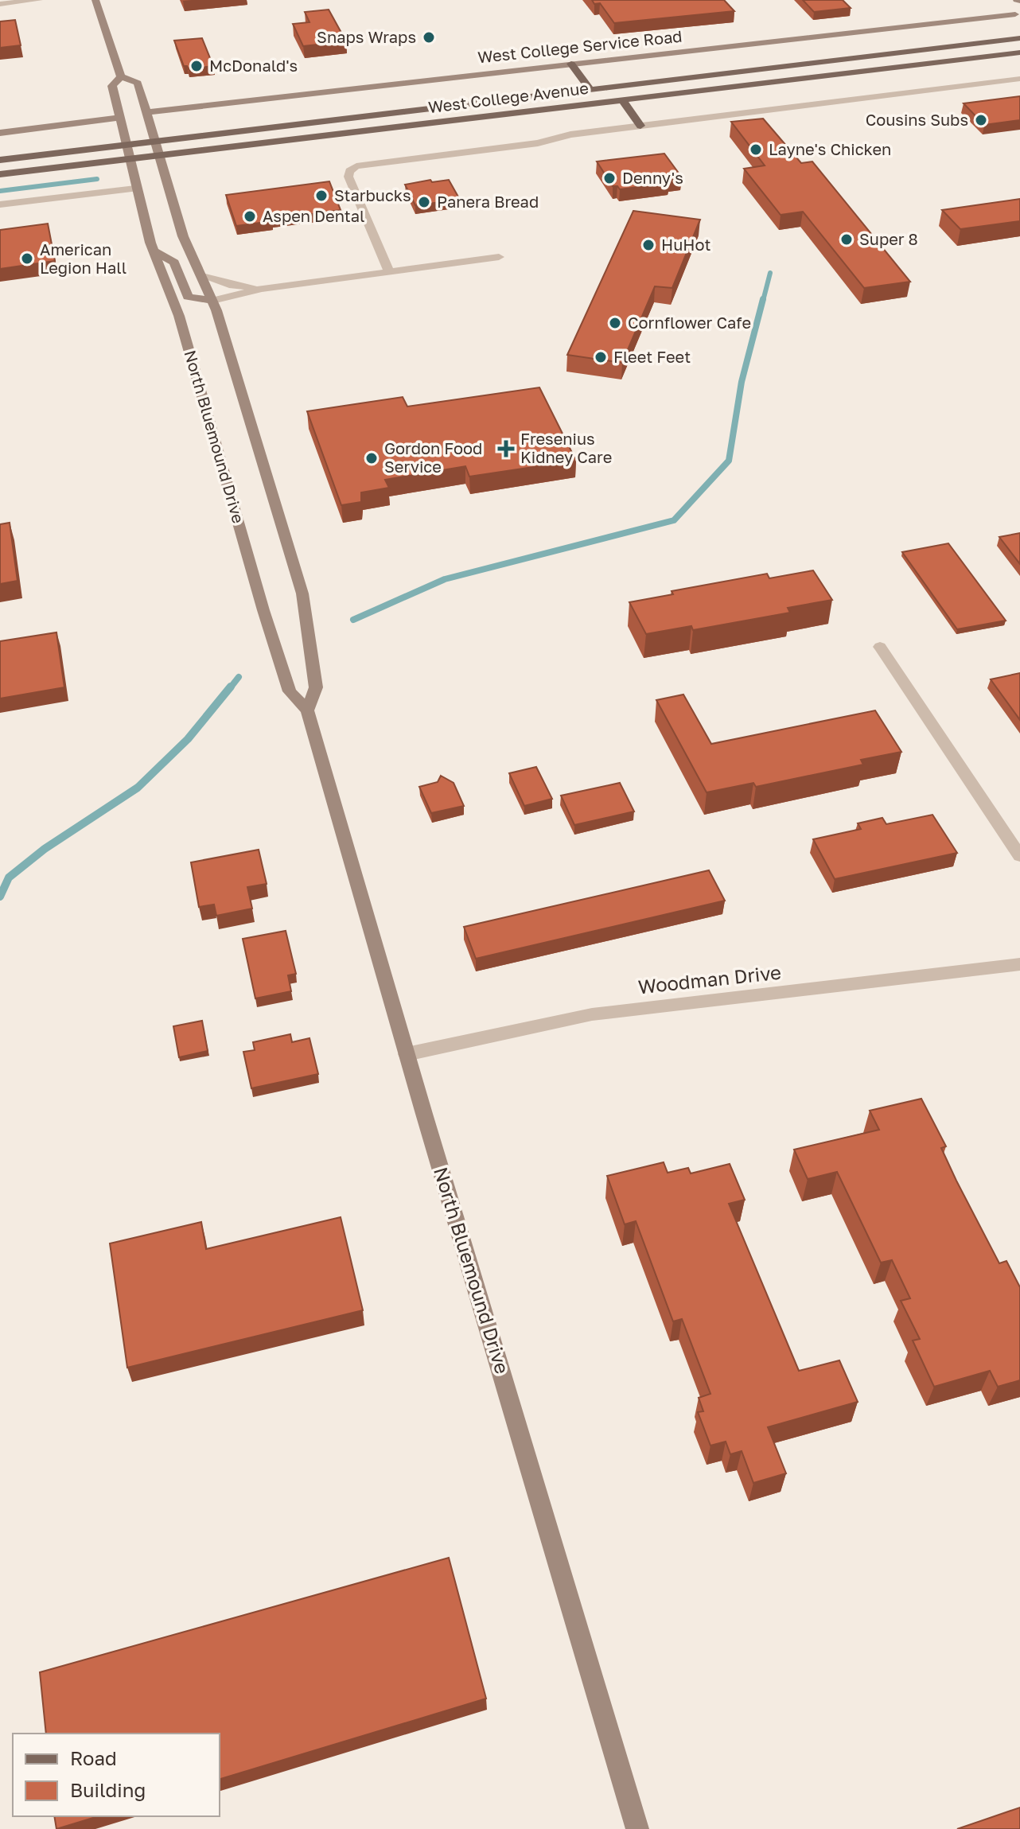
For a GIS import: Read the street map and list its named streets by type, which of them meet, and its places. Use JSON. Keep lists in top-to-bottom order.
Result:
{
  "streets": {
    "main road": ["West College Service Road", "West College Avenue", "North Bluemound Drive"],
    "street": ["Woodman Drive"]
  },
  "crossings": [
    ["West College Service Road", "North Bluemound Drive"],
    ["West College Avenue", "North Bluemound Drive"],
    ["North Bluemound Drive", "Woodman Drive"]
  ],
  "places": {
    "other": [
      "Snaps Wraps",
      "McDonald's",
      "Cousins Subs",
      "Layne's Chicken",
      "Denny's",
      "Starbucks",
      "Panera Bread",
      "Aspen Dental",
      "Super 8",
      "HuHot",
      "American Legion Hall",
      "Cornflower Cafe",
      "Fleet Feet",
      "Gordon Food Service"
    ],
    "health": ["Fresenius Kidney Care"]
  },
  "legend": ["Road", "Building"]
}
